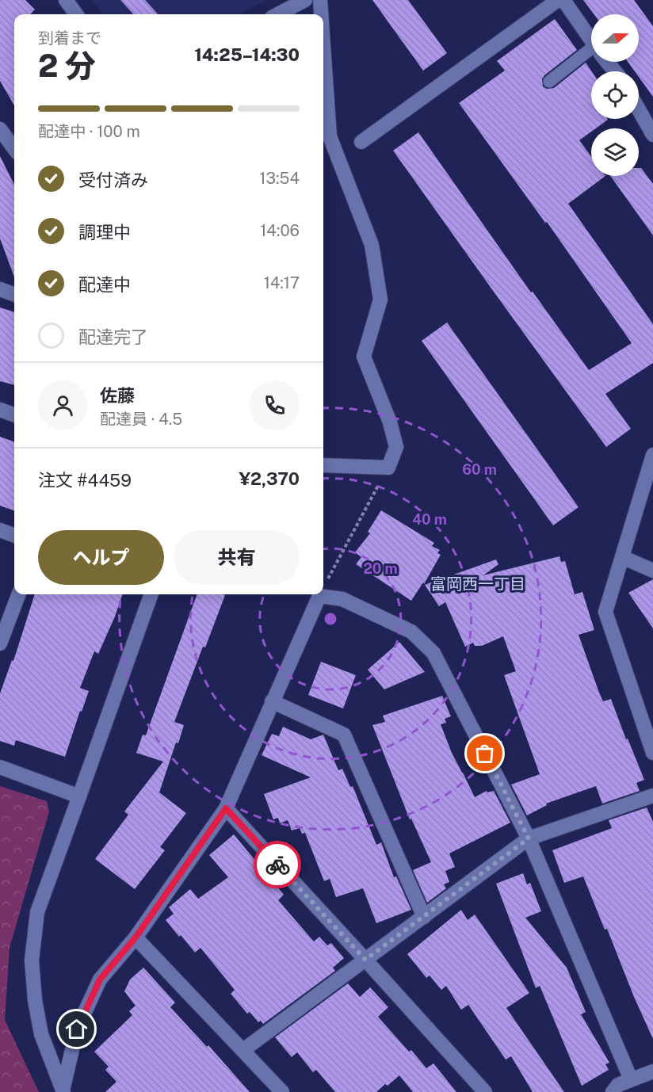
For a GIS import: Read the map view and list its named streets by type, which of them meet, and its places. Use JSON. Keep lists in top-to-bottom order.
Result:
{
  "districts": ["富岡西一丁目"],
  "north": "right",
  "page": {
    "heading": ["2 分", "到着まで", "14:25–14:30"],
    "panel": [
      "佐藤",
      "配達員 · 4.5",
      "注文 #4459",
      "¥2,370"
    ],
    "bar": "配達中 · 100 m",
    "list": [
      ["受付済み", "13:54"],
      ["調理中", "14:06"],
      ["配達中", "14:17"],
      "配達完了"
    ],
    "buttons": ["ヘルプ", "共有"]
  },
  "rings": ["60 m", "40 m", "20 m"]
}
